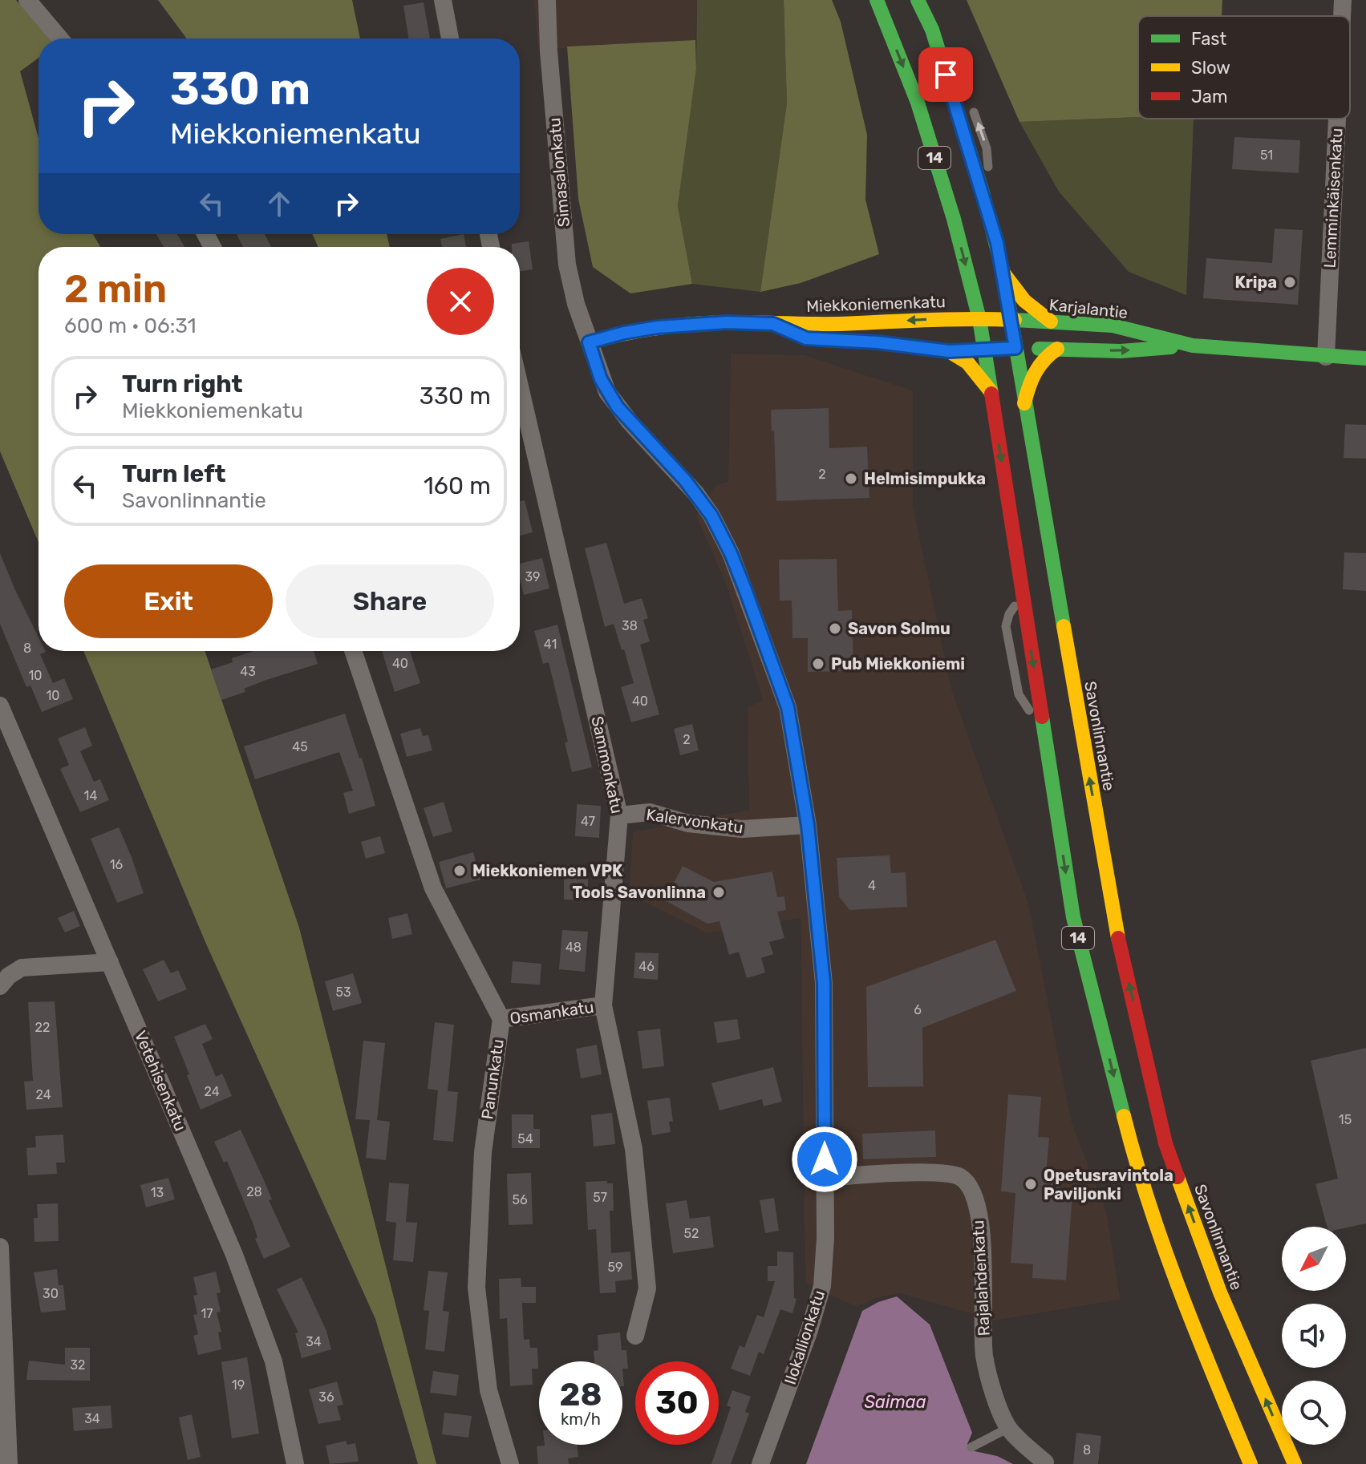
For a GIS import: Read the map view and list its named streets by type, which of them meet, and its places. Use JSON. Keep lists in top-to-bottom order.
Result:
{
  "streets": {
    "main road": [
      "14",
      "Miekkoniemenkatu",
      "Karjalantie",
      "Savonlinnantie"
    ],
    "street": [
      "Simasalonkatu",
      "Lemminkäisenkatu",
      "Sammonkatu",
      "Kalervonkatu",
      "Osmankatu",
      "Panunkatu",
      "Vetehisenkatu",
      "Rajalahdenkatu",
      "Ilokallionkatu"
    ]
  },
  "crossings": [
    ["Simasalonkatu", "Miekkoniemenkatu"],
    ["Simasalonkatu", "Ilokallionkatu"],
    ["Lemminkäisenkatu", "Karjalantie"],
    ["Miekkoniemenkatu", "Karjalantie"],
    ["Miekkoniemenkatu", "Savonlinnantie"],
    ["Miekkoniemenkatu", "Ilokallionkatu"],
    ["Karjalantie", "Savonlinnantie"],
    ["Sammonkatu", "Kalervonkatu"],
    ["Sammonkatu", "Osmankatu"],
    ["Kalervonkatu", "Ilokallionkatu"],
    ["Osmankatu", "Panunkatu"],
    ["Rajalahdenkatu", "Ilokallionkatu"]
  ],
  "water": ["Saimaa"],
  "places": [
    "Kripa",
    "Helmisimpukka",
    "Savon Solmu",
    "Pub Miekkoniemi",
    "Miekkoniemen VPK",
    "Tools Savonlinna",
    "Opetusravintola Paviljonki"
  ],
  "house_numbers": [
    "51",
    "2",
    "39",
    "38",
    "41",
    "8",
    "40",
    "43",
    "10",
    "10",
    "40",
    "2",
    "45",
    "14",
    "47",
    "16",
    "4",
    "48",
    "46",
    "53",
    "6",
    "22",
    "24",
    "24",
    "15",
    "54",
    "28",
    "13",
    "57",
    "56",
    "52",
    "59",
    "30",
    "17",
    "34",
    "32",
    "19",
    "36",
    "34",
    "8"
  ],
  "legend": ["Fast", "Slow", "Jam"],
  "north": "bottom left",
  "page": {
    "turn": ["330 m", "Miekkoniemenkatu"],
    "heading": ["2 min", "600 m · 06:31"],
    "list": [
      {
        "name": "Turn right",
        "note": "Miekkoniemenkatu",
        "value": "330 m"
      },
      {
        "name": "Turn left",
        "note": "Savonlinnantie",
        "value": "160 m"
      }
    ],
    "buttons": ["Exit", "Share"],
    "speed": "28 km/h",
    "limit": "30"
  }
}
